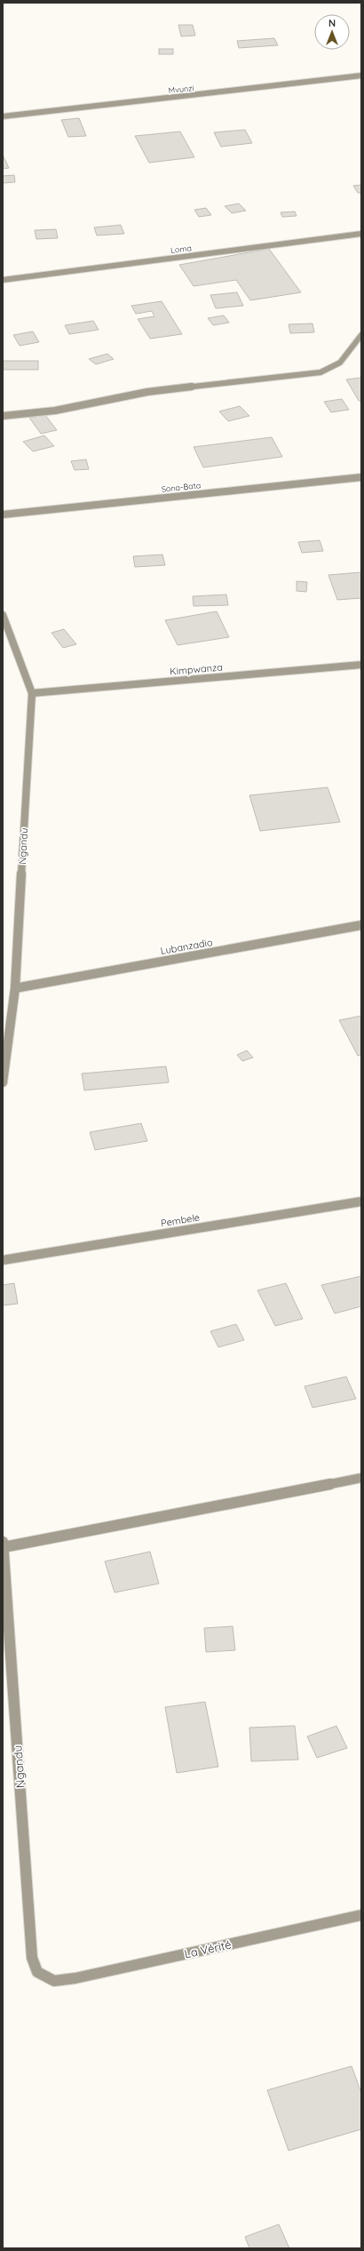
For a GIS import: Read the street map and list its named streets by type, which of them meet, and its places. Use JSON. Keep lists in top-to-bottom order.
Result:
{
  "streets": {
    "street": [
      "Mvunzi",
      "Loma",
      "Sona-Bata",
      "Kimpwanza",
      "Ngandu",
      "Lubanzadio",
      "Pembele",
      "La Vérité"
    ]
  },
  "crossings": [
    ["Kimpwanza", "Ngandu"],
    ["Ngandu", "Lubanzadio"],
    ["Ngandu", "La Vérité"]
  ],
  "north": "top"
}
